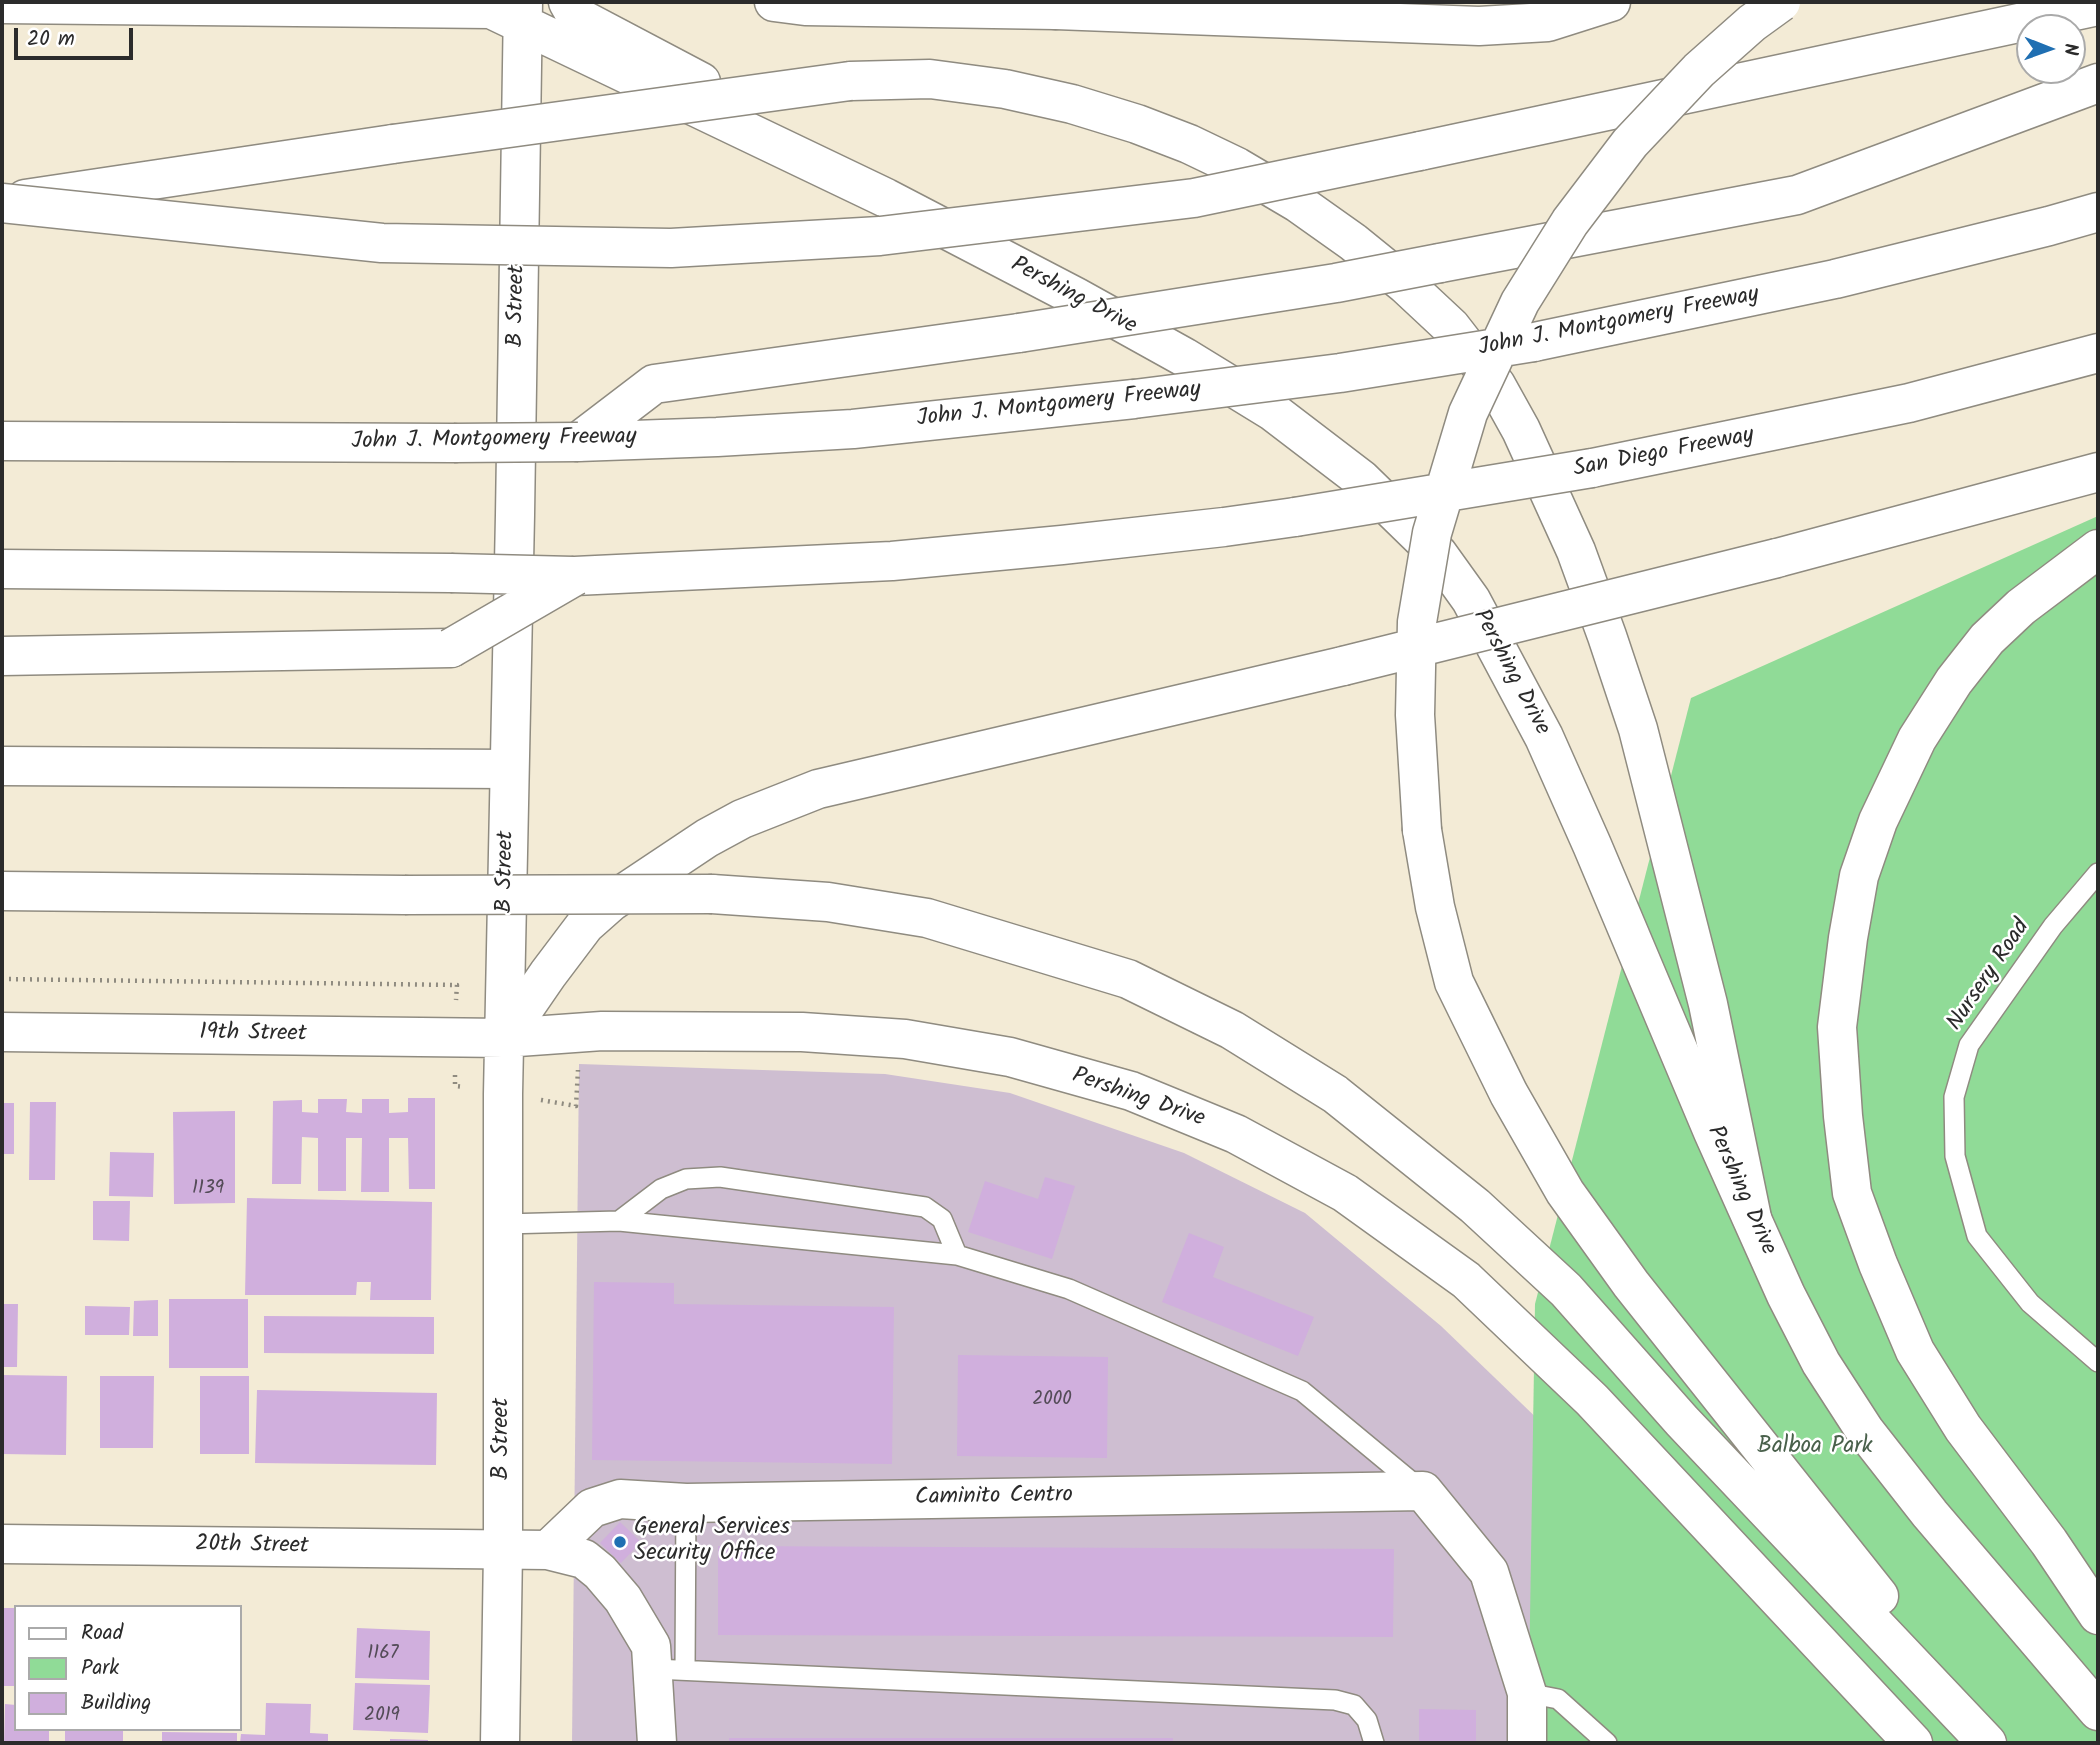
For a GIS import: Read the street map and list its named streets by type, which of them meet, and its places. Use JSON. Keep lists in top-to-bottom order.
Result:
{
  "streets": {
    "main road": [
      "Pershing Drive",
      "B Street",
      "John J. Montgomery Freeway",
      "San Diego Freeway",
      "19th Street",
      "Caminito Centro",
      "20th Street"
    ],
    "lane": ["Nursery Road"]
  },
  "crossings": [
    ["Pershing Drive", "B Street"],
    ["Pershing Drive", "19th Street"],
    ["B Street", "19th Street"],
    ["B Street", "20th Street"],
    ["Caminito Centro", "20th Street"]
  ],
  "parks": ["Balboa Park"],
  "places": ["General Services Security Office"],
  "house_numbers": [
    "1139",
    "2000",
    "1167",
    "2019"
  ],
  "legend": ["Road", "Park", "Building"],
  "scale_bar": "20 m",
  "north": "right"
}
